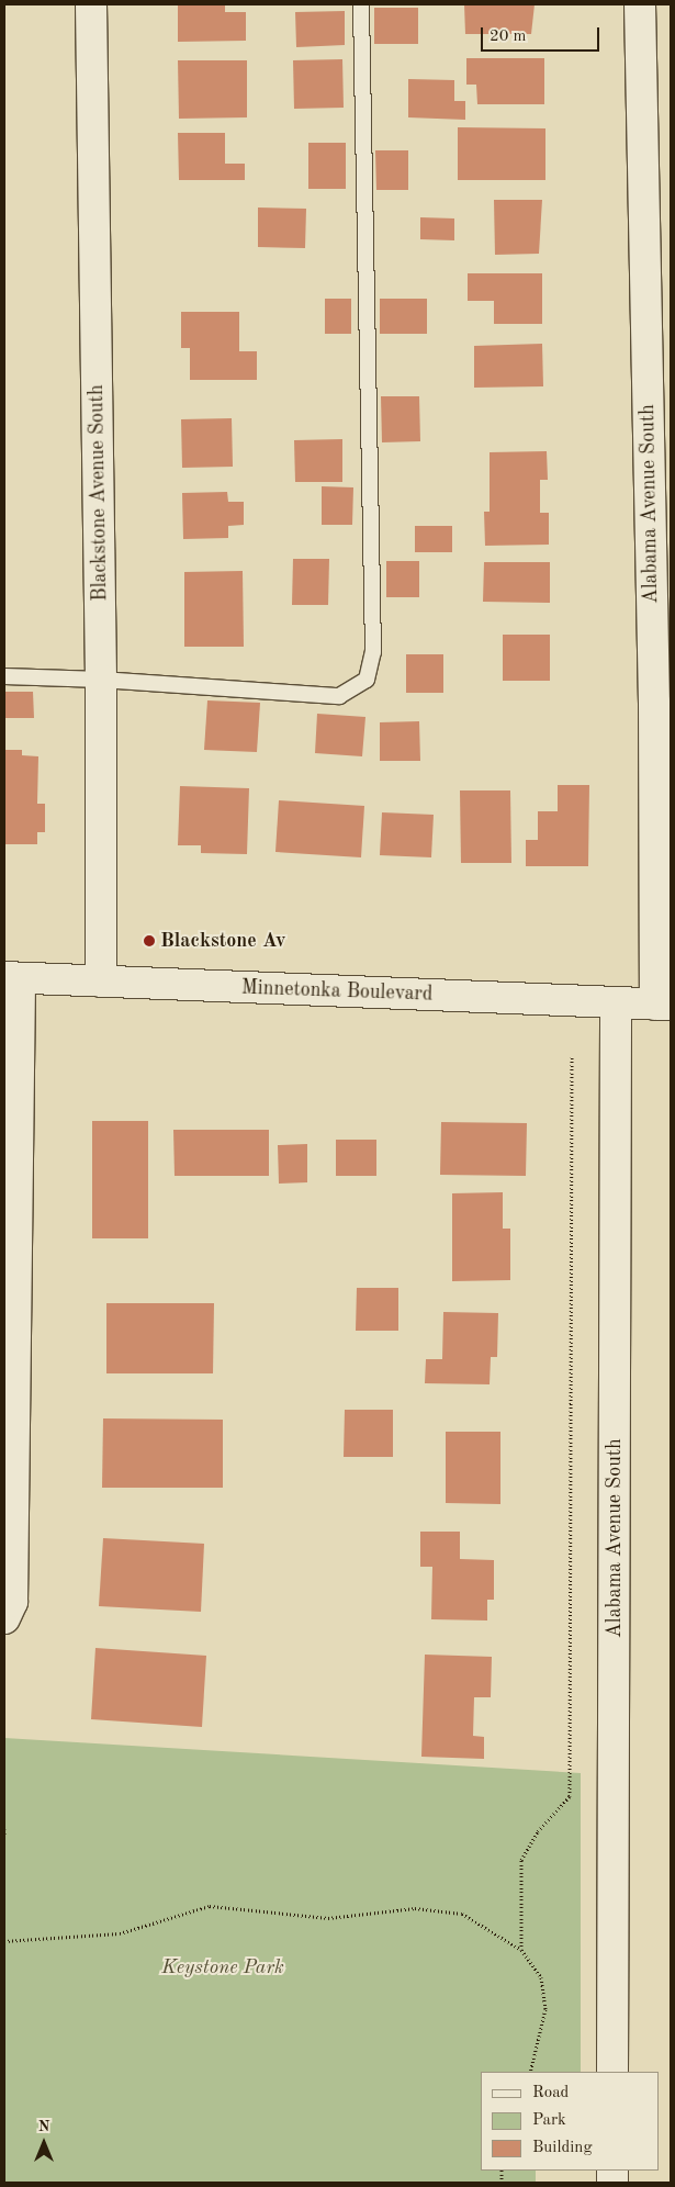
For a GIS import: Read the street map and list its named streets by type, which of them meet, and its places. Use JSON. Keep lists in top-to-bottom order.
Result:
{
  "streets": {
    "street": ["Blackstone Avenue South", "Alabama Avenue South", "Minnetonka Boulevard"]
  },
  "crossings": [
    ["Blackstone Avenue South", "Minnetonka Boulevard"],
    ["Alabama Avenue South", "Minnetonka Boulevard"]
  ],
  "parks": ["Keystone Park"],
  "places": ["Blackstone Av"],
  "legend": ["Road", "Park", "Building"],
  "scale_bar": "20 m",
  "north": "top"
}
